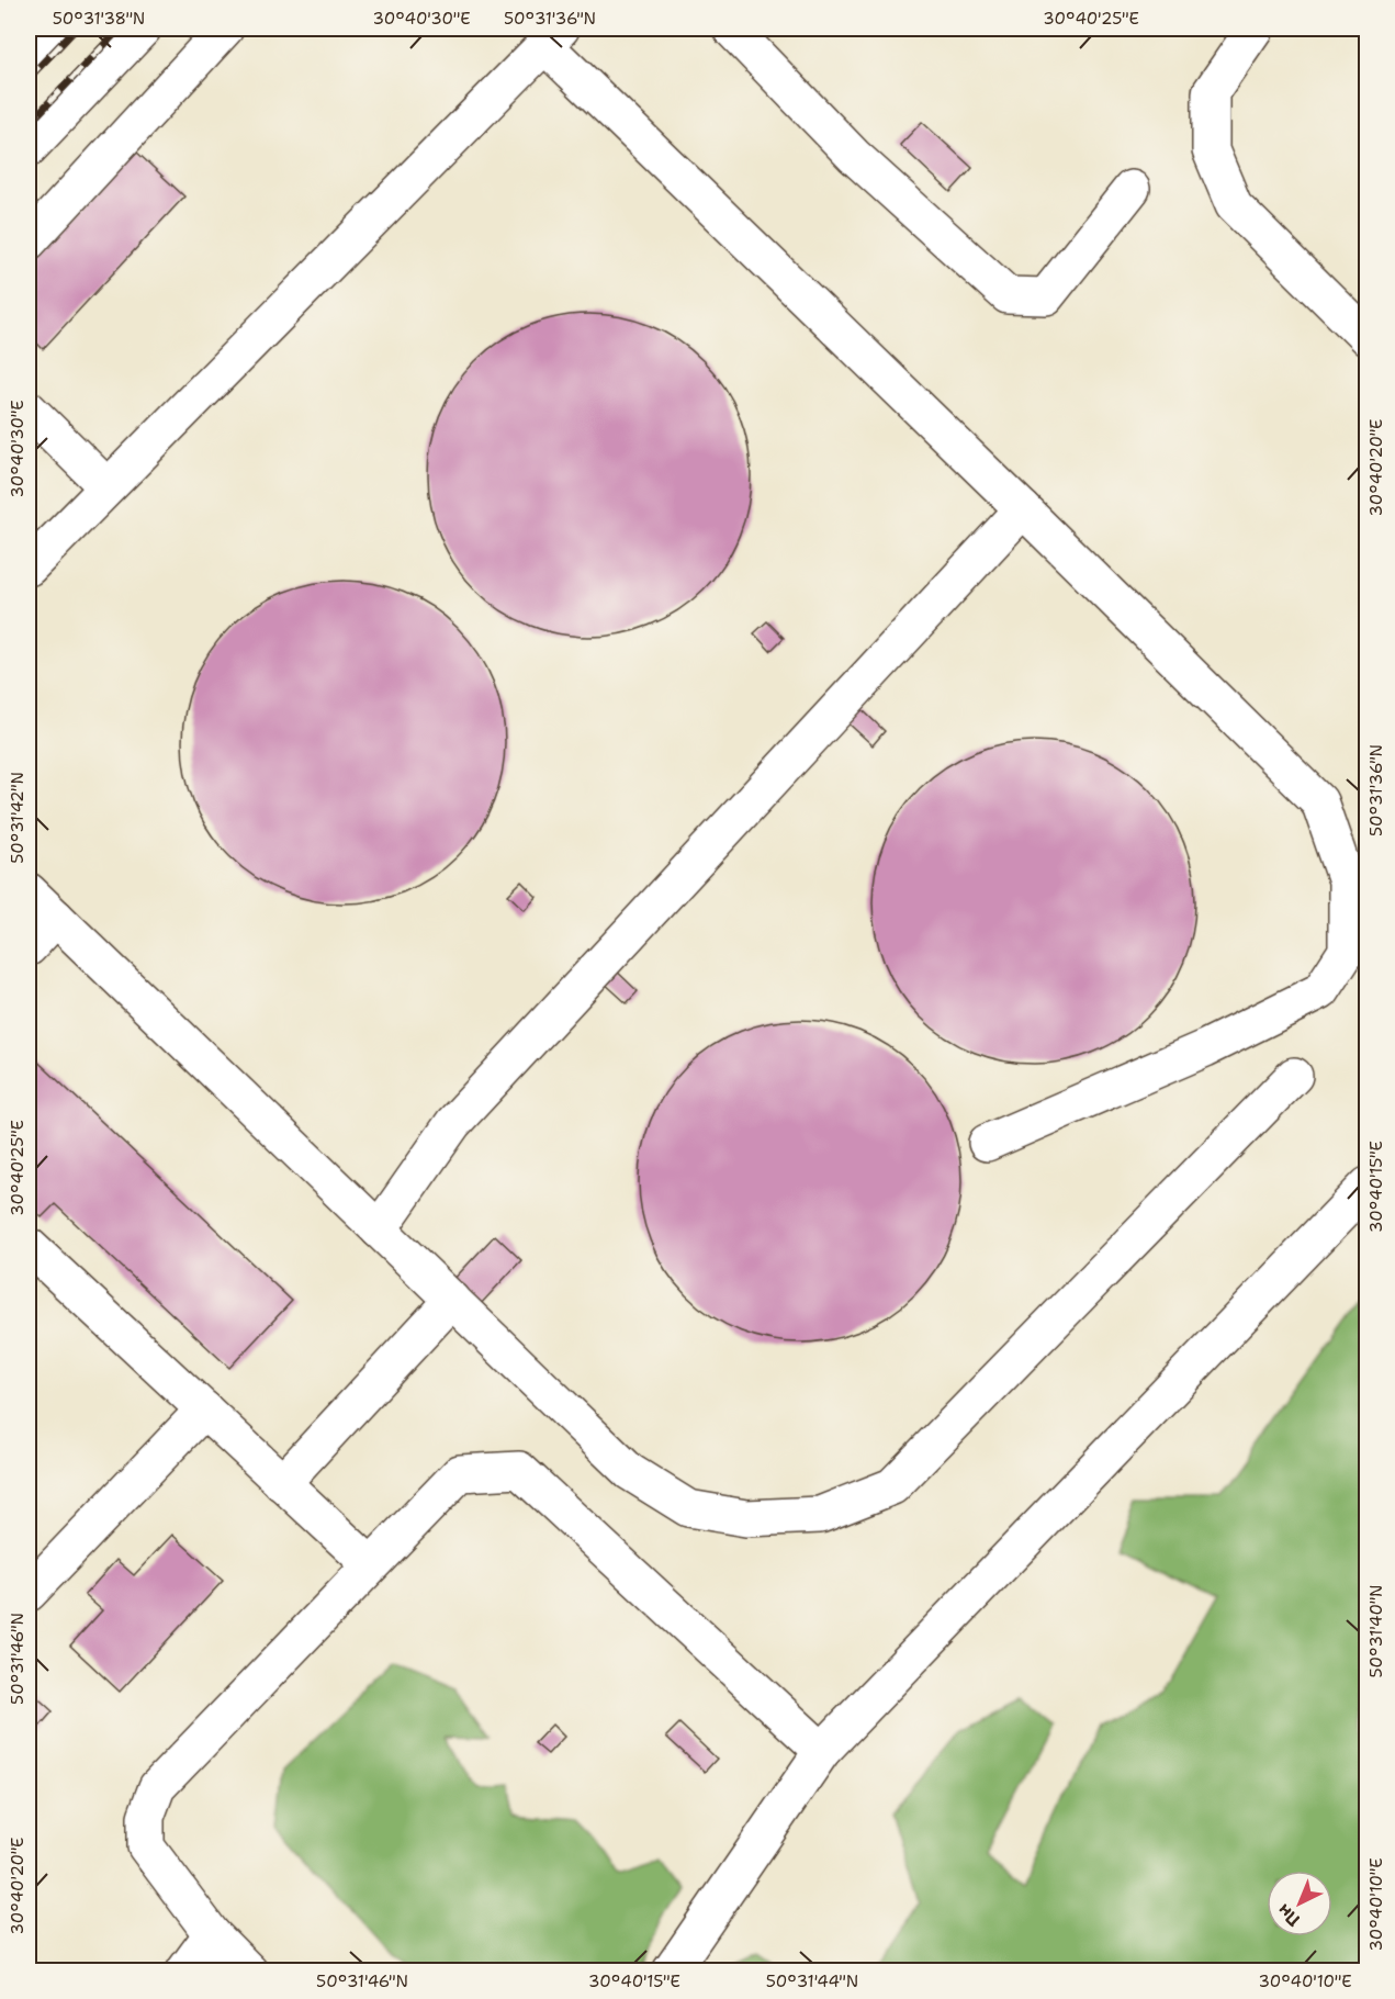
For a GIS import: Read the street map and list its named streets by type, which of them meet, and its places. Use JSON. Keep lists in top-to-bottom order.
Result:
{
  "north": "bottom left",
  "coordinates": [
    "50°31'38\"N",
    "30°40'30\"E",
    "50°31'36\"N",
    "30°40'25\"E",
    "30°40'20\"E",
    "50°31'42\"N",
    "30°40'15\"E",
    "50°31'40\"N",
    "50°31'46\"N",
    "30°40'10\"E",
    "50°31'44\"N"
  ]
}
